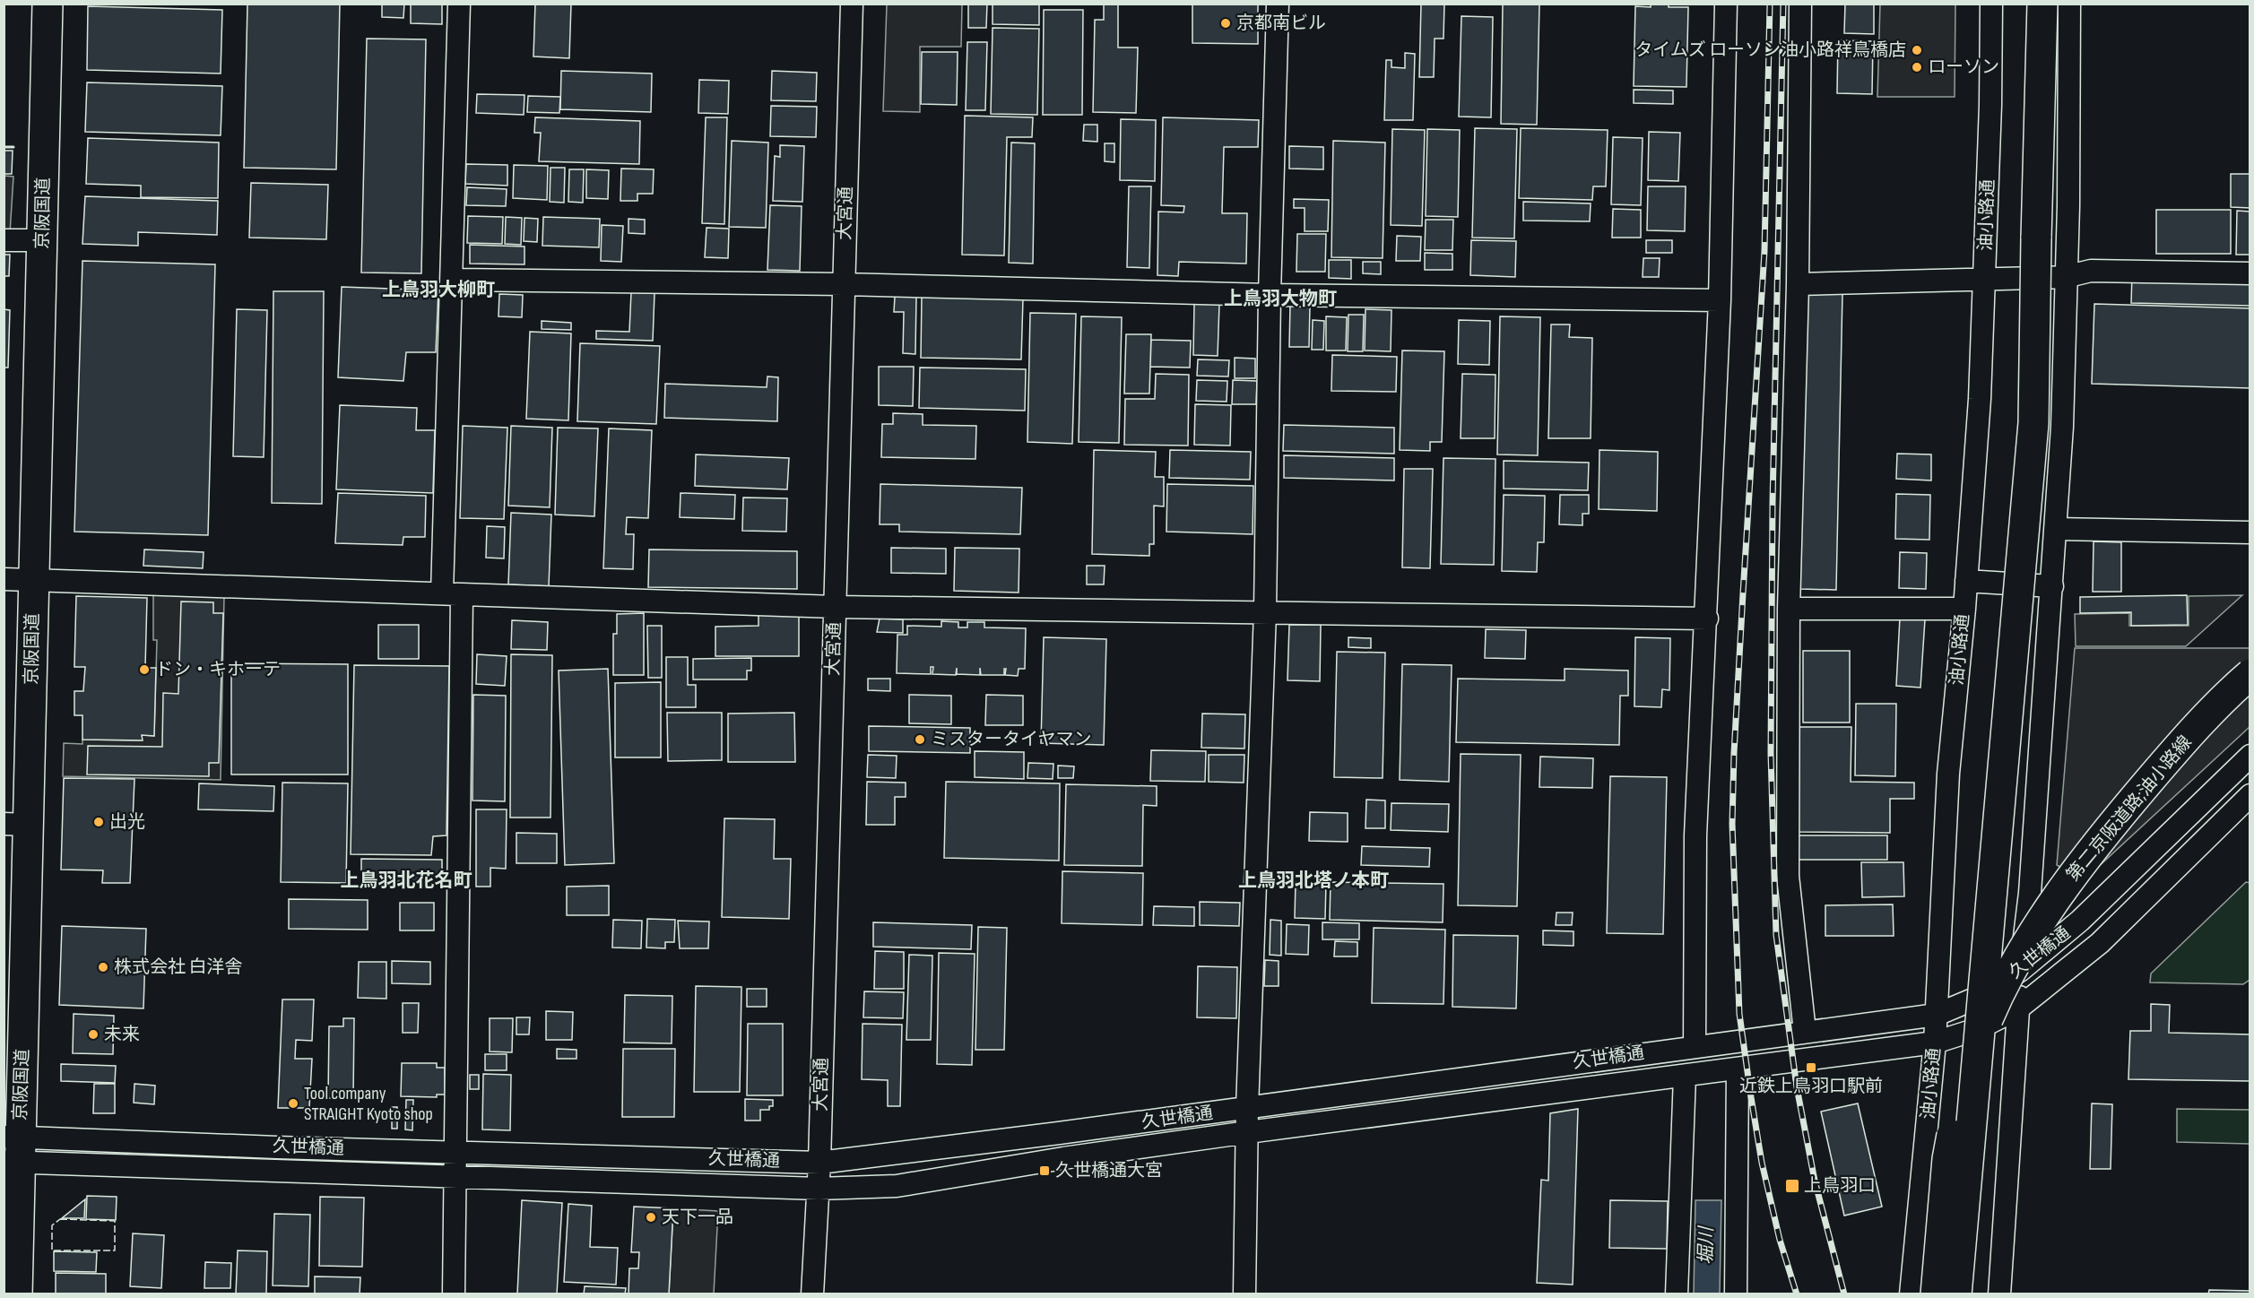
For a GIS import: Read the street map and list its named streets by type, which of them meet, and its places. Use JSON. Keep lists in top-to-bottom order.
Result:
{
  "streets": {
    "highway": ["京阪国道", "第二京阪道路;油小路線"],
    "street": ["大宮通", "油小路通", "久世橋通"]
  },
  "crossings": [
    ["京阪国道", "久世橋通"],
    ["大宮通", "久世橋通"],
    ["油小路通", "久世橋通"]
  ],
  "districts": [
    "上鳥羽大柳町",
    "上鳥羽大物町",
    "上鳥羽北花名町",
    "上鳥羽北塔ノ本町"
  ],
  "water": ["堀川"],
  "places": {
    "other": [
      "京都南ビル",
      "タイムズ ローソン油小路祥鳥橋店",
      "ローソン",
      "ドン・キホーテ",
      "ミスタータイヤマン",
      "出光",
      "株式会社 白洋舎",
      "未来",
      "Tool company STRAIGHT Kyoto shop",
      "天下一品"
    ],
    "transit": ["近鉄上鳥羽口駅前", "久世橋通大宮", "上鳥羽口"]
  }
}
